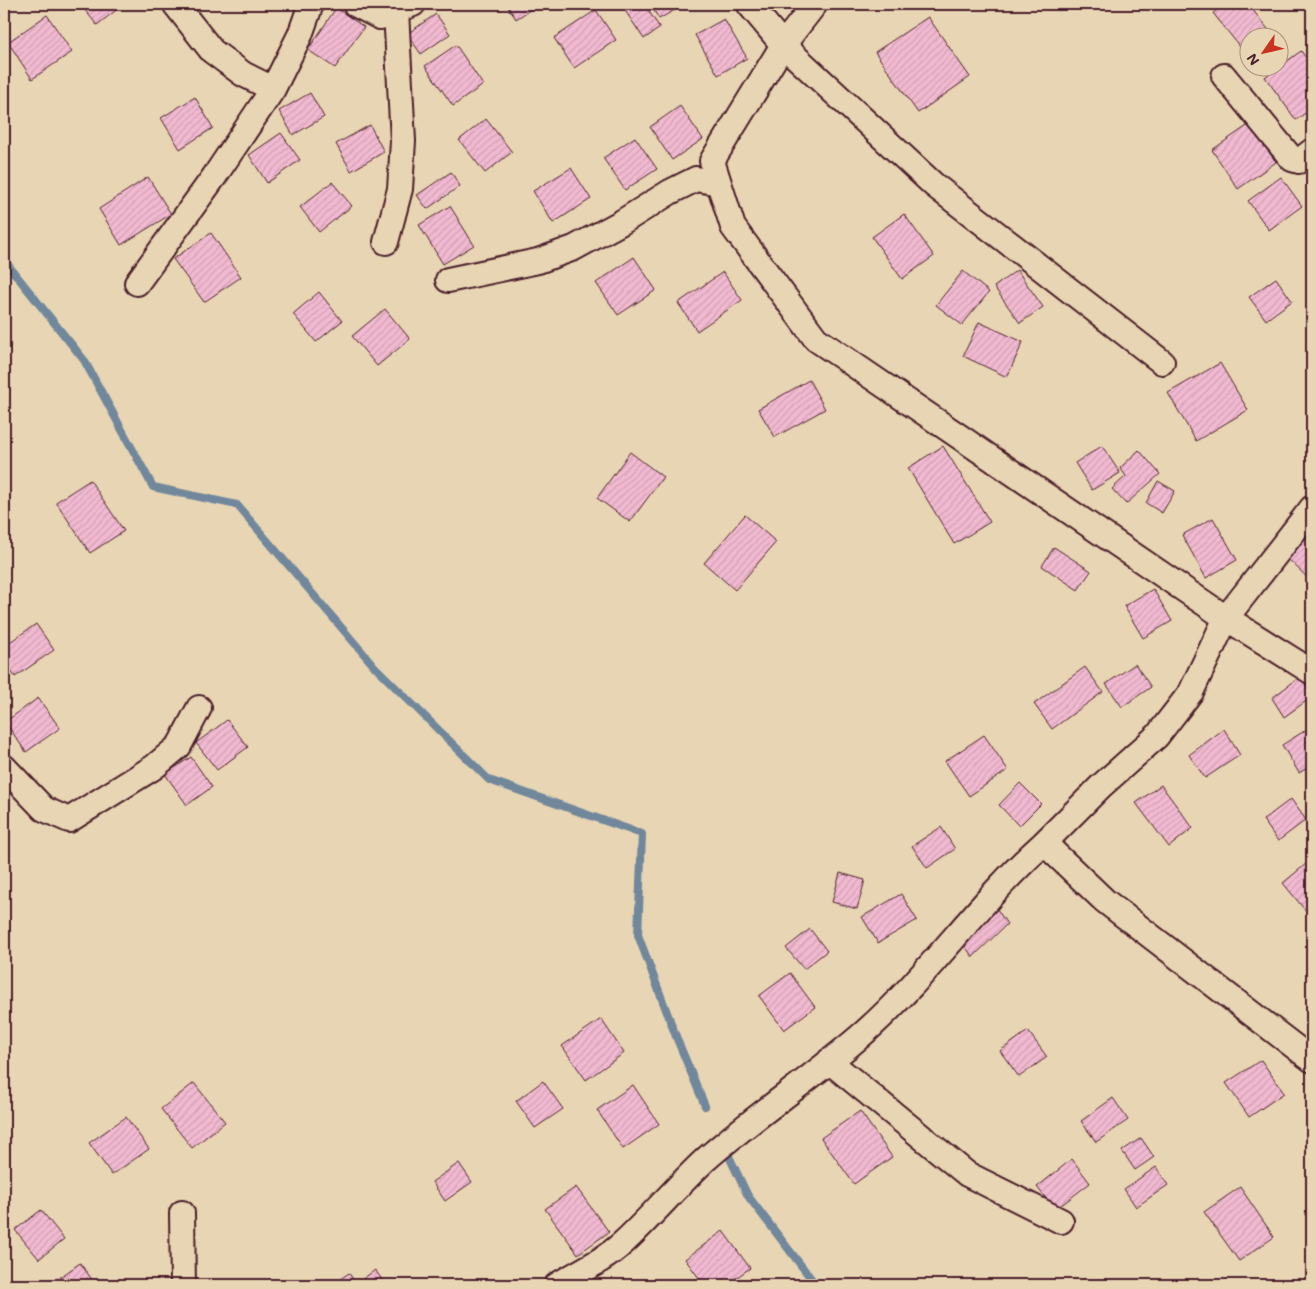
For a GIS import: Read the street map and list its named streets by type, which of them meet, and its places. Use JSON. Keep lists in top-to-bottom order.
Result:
{
  "north": "bottom left"
}
